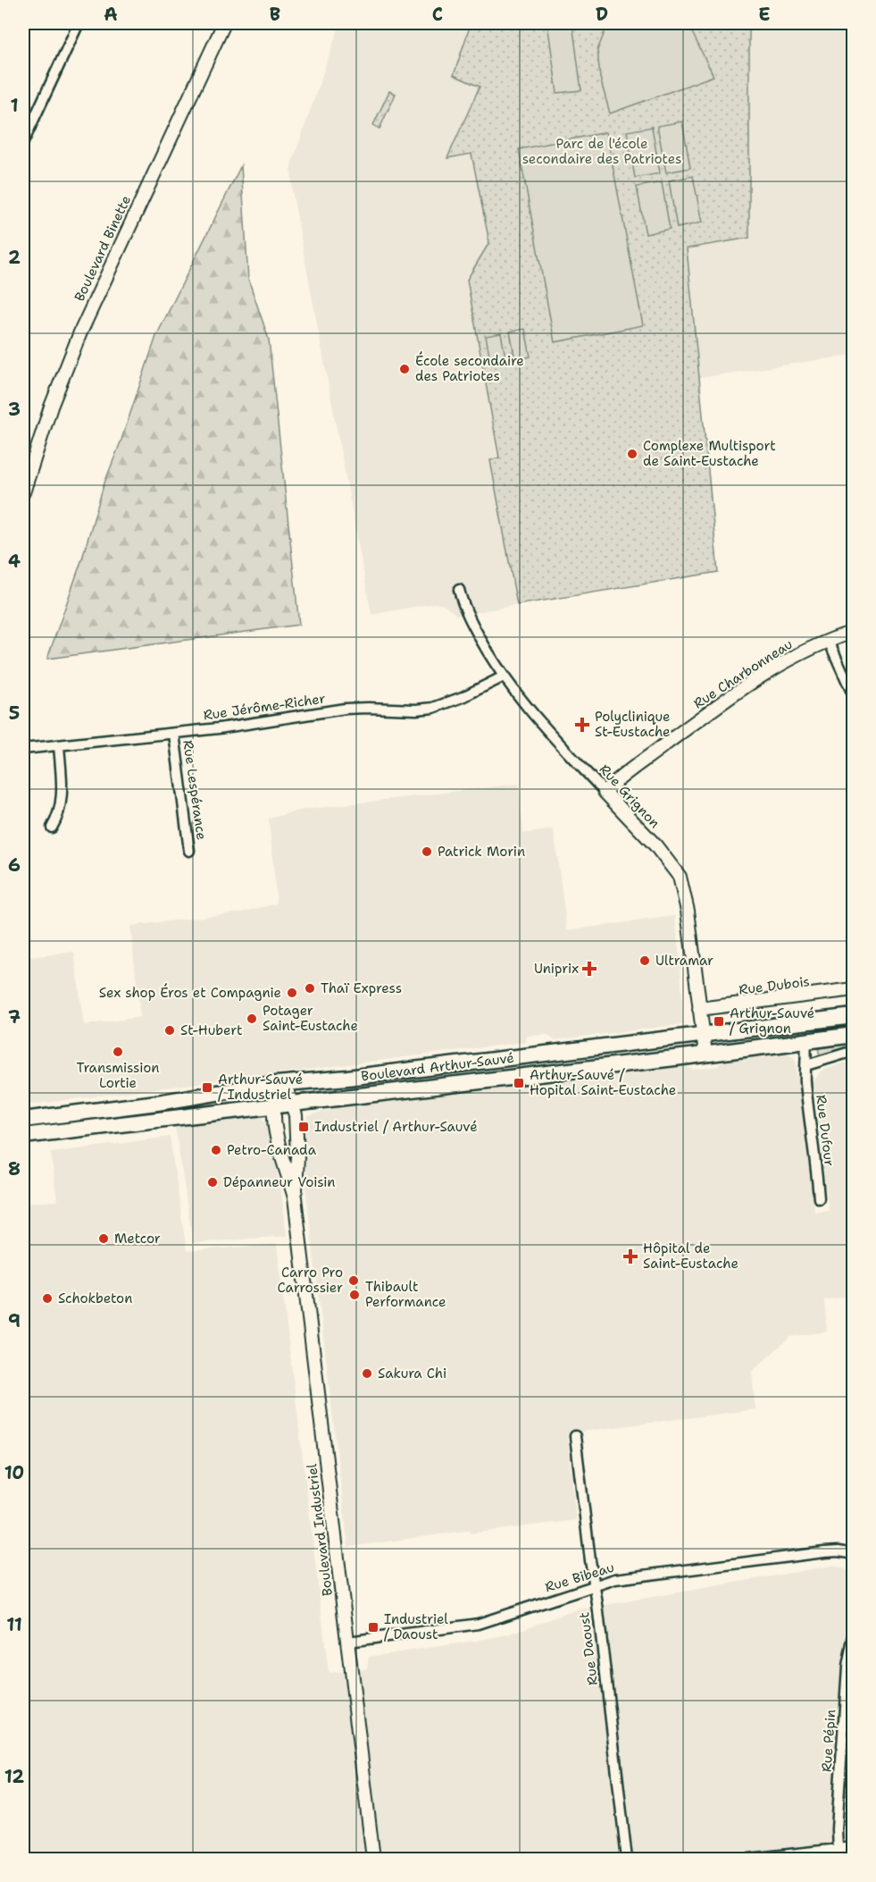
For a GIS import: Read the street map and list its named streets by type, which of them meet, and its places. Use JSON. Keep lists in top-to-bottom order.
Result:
{
  "streets": {
    "main road": ["Boulevard Arthur-Sauvé"],
    "street": [
      "Boulevard Binette",
      "Rue Charbonneau",
      "Rue Jérôme-Richer",
      "Rue Lespérance",
      "Rue Grignon",
      "Rue Dubois",
      "Rue Dufour",
      "Boulevard Industriel",
      "Rue Bibeau",
      "Rue Daoust",
      "Rue Pépin"
    ]
  },
  "crossings": [
    ["Rue Charbonneau", "Rue Grignon"],
    ["Rue Jérôme-Richer", "Rue Lespérance"],
    ["Rue Jérôme-Richer", "Rue Grignon"],
    ["Rue Grignon", "Rue Dubois"],
    ["Rue Grignon", "Boulevard Arthur-Sauvé"],
    ["Boulevard Arthur-Sauvé", "Rue Dufour"],
    ["Boulevard Arthur-Sauvé", "Boulevard Industriel"],
    ["Boulevard Industriel", "Rue Bibeau"],
    ["Rue Bibeau", "Rue Daoust"]
  ],
  "parks": ["Parc de l'école secondaire des Patriotes"],
  "places": {
    "other": [
      "École secondaire des Patriotes",
      "Complexe Multisport de Saint-Eustache",
      "Patrick Morin",
      "Ultramar",
      "Thaï Express",
      "Sex shop Éros et Compagnie",
      "Potager Saint-Eustache",
      "St-Hubert",
      "Transmission Lortie",
      "Petro-Canada",
      "Dépanneur Voisin",
      "Metcor",
      "Carro Pro Carrossier",
      "Thibault Performance",
      "Schokbeton",
      "Sakura Chi"
    ],
    "health": ["Polyclinique St-Eustache", "Uniprix", "Hôpital de Saint-Eustache"],
    "transit": [
      "Arthur-Sauvé / Grignon",
      "Arthur-Sauvé / Hopital Saint-Eustache",
      "Arthur-Sauvé / Industriel",
      "Industriel / Arthur-Sauvé",
      "Industriel / Daoust"
    ]
  },
  "grid": {
    "columns": [
      "A",
      "B",
      "C",
      "D",
      "E"
    ],
    "rows": [
      "1",
      "2",
      "3",
      "4",
      "5",
      "6",
      "7",
      "8",
      "9",
      "10",
      "11",
      "12"
    ]
  }
}
